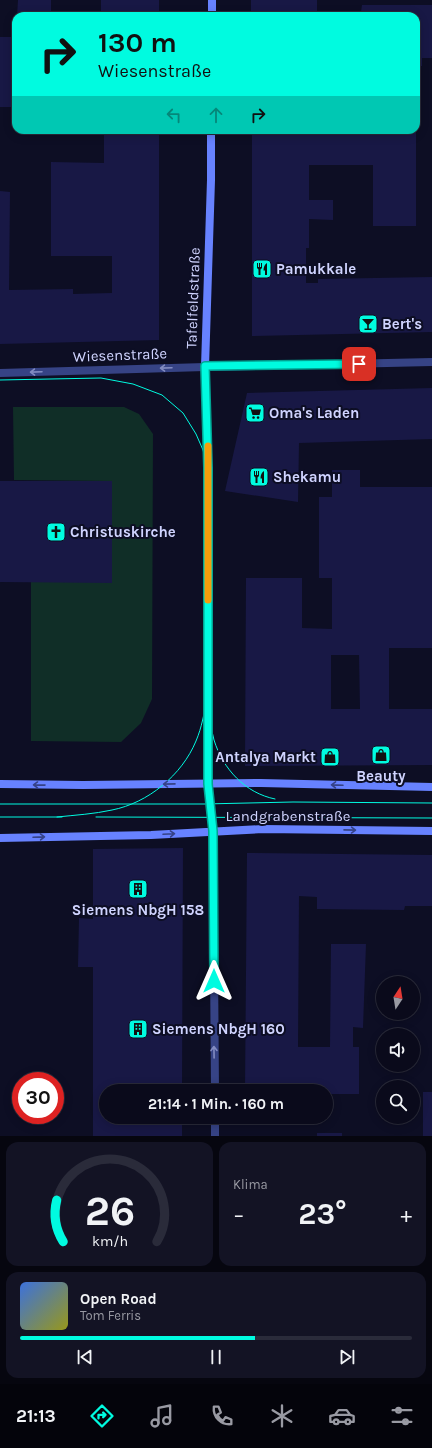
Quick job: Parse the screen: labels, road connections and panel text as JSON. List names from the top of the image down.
{
  "streets": {
    "main road": ["Tafelfeldstraße", "Landgrabenstraße"],
    "street": ["Wiesenstraße"]
  },
  "crossings": [
    ["Tafelfeldstraße", "Wiesenstraße"],
    ["Tafelfeldstraße", "Landgrabenstraße"]
  ],
  "one_way": ["Wiesenstraße"],
  "places": {
    "restaurant": ["Pamukkale", "Shekamu"],
    "bar": ["Bert's"],
    "supermarket": ["Oma's Laden"],
    "church": ["Christuskirche"],
    "shop": ["Beauty", "Antalya Markt"],
    "building": ["Siemens NbgH 158", "Siemens NbgH 160"]
  },
  "north": "top",
  "page": {
    "turn": ["130 m", "Wiesenstraße"],
    "limit": "30",
    "trip": "21:14 · 1 Min. · 160 m",
    "tile": "Klima",
    "heat": ["−", "23°", "+"],
    "song": ["Open Road", "Tom Ferris"],
    "tabs": "21:13",
    "gauge": ["26", "km/h"]
  }
}
